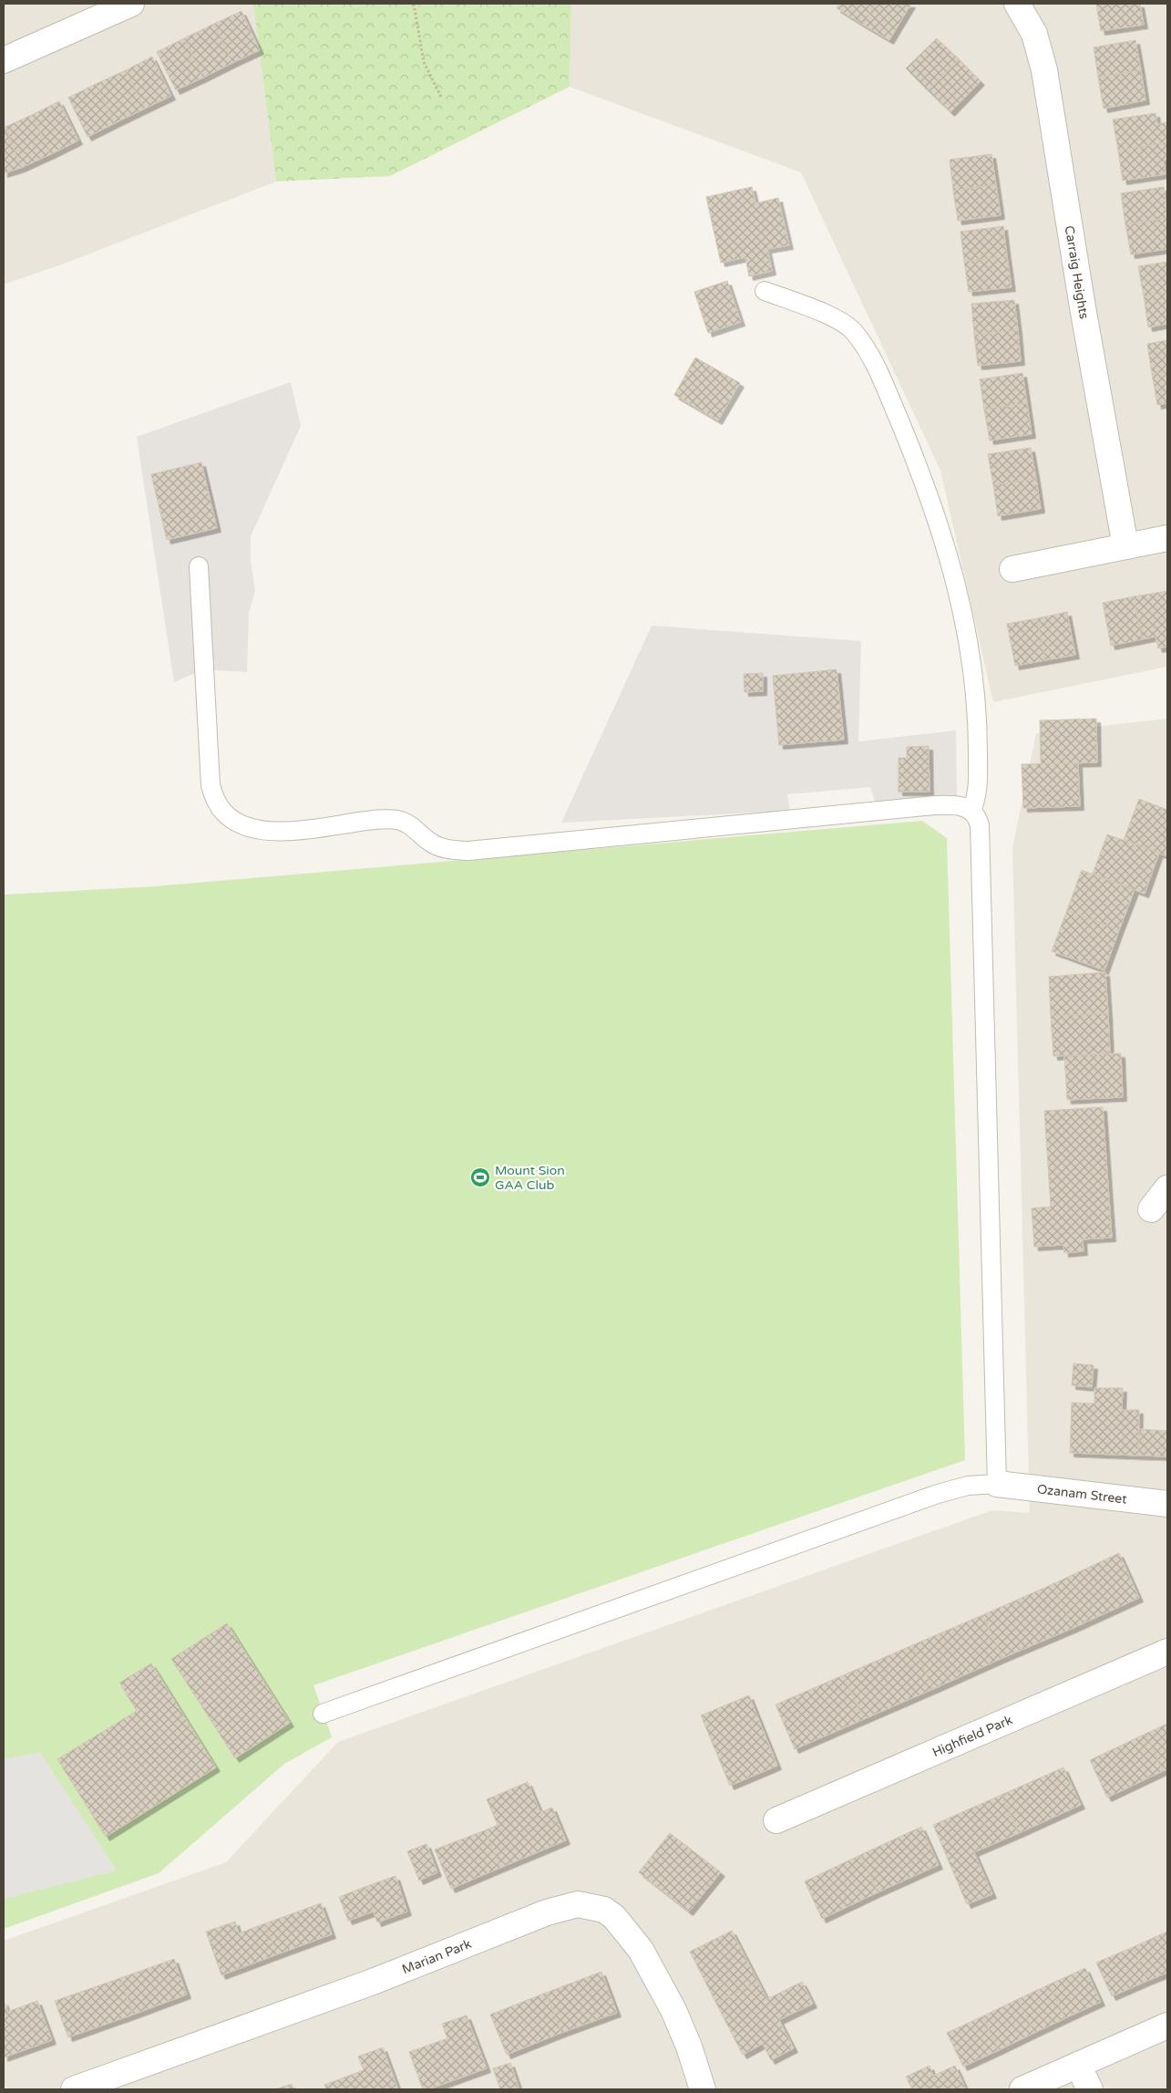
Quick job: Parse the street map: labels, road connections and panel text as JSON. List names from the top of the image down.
{
  "streets": {
    "street": [
      "Carraig Heights",
      "Ozanam Street",
      "Highfield Park",
      "Marian Park"
    ]
  },
  "places": {
    "sports": ["Mount Sion GAA Club"]
  }
}
